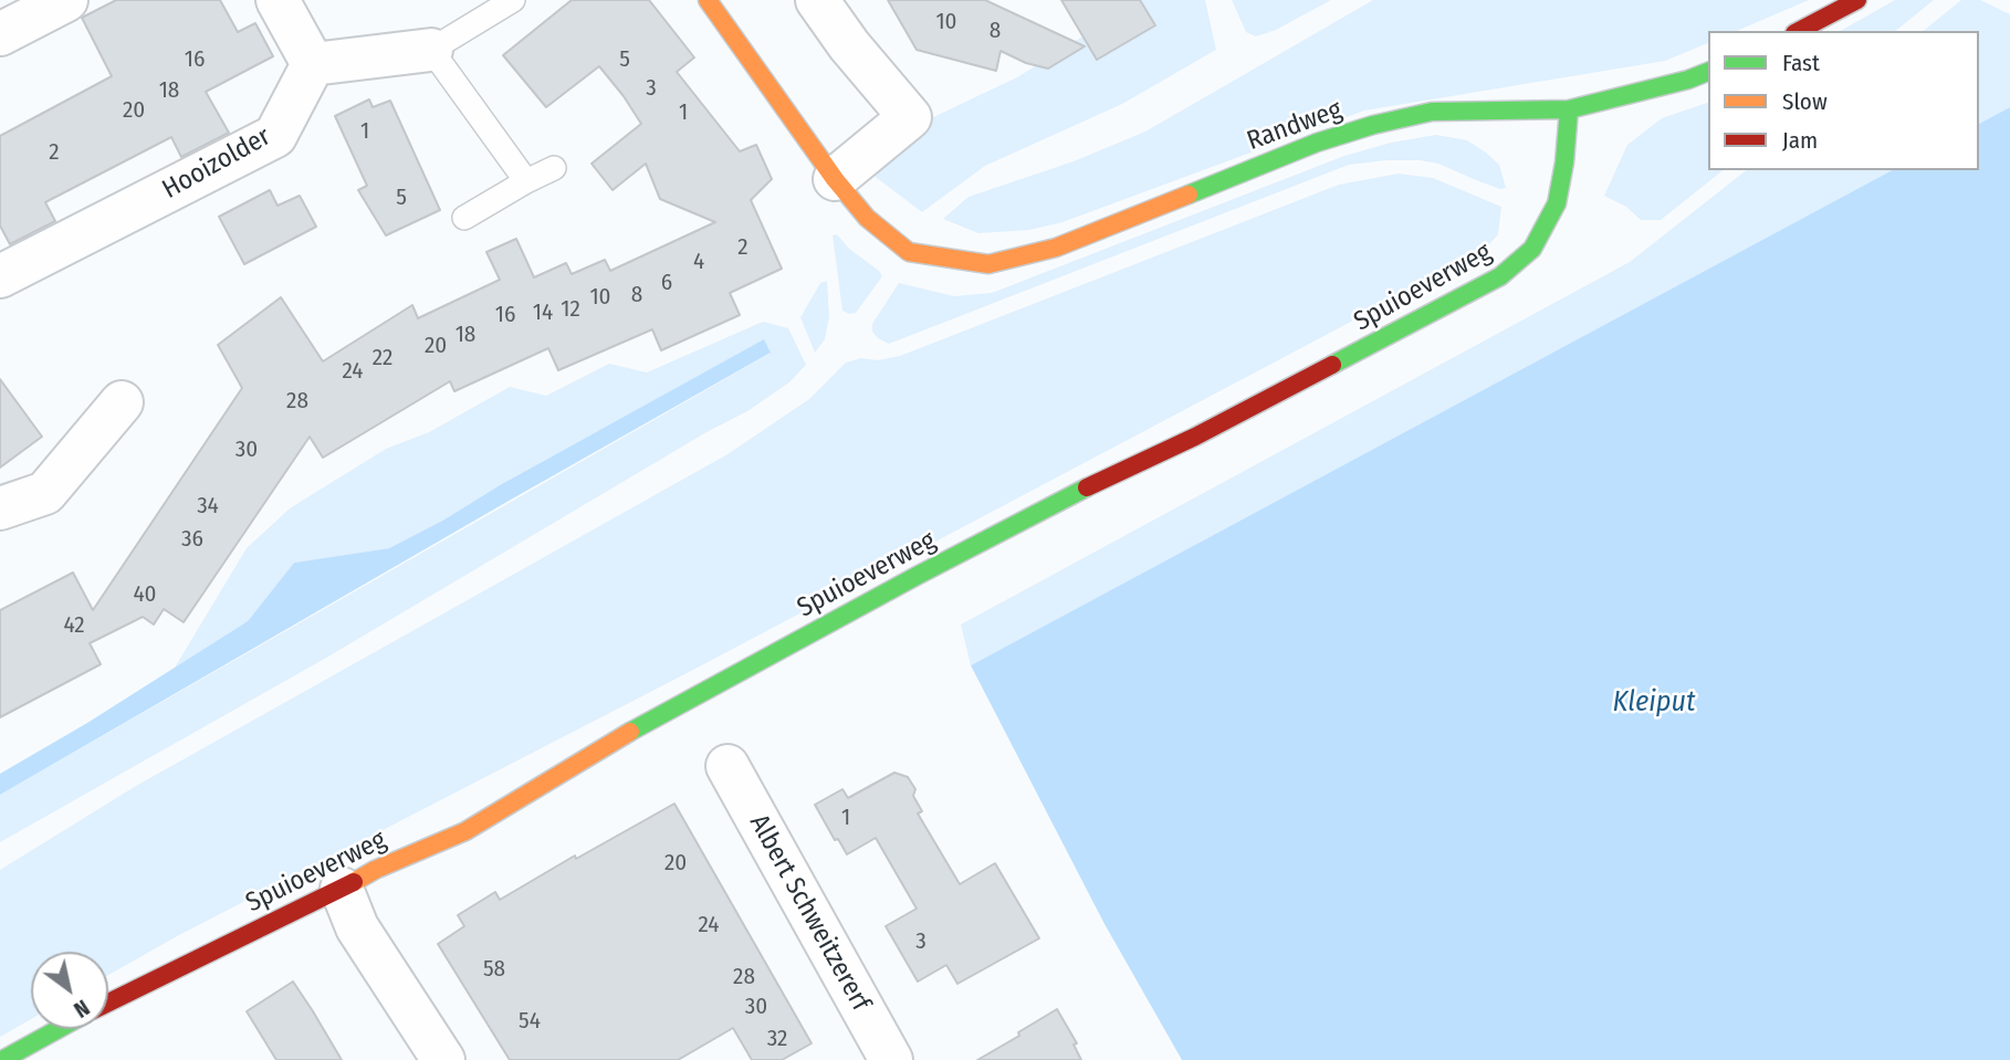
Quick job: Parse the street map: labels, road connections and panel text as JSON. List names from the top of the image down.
{
  "streets": {
    "street": [
      "Randweg",
      "Hooizolder",
      "Spuioeverweg",
      "Albert Schweitzererf"
    ]
  },
  "crossings": [
    ["Randweg", "Spuioeverweg"]
  ],
  "water": ["Kleiput"],
  "house_numbers": [
    "10",
    "8",
    "16",
    "5",
    "3",
    "18",
    "20",
    "1",
    "1",
    "2",
    "5",
    "2",
    "4",
    "6",
    "8",
    "10",
    "12",
    "14",
    "16",
    "18",
    "20",
    "22",
    "24",
    "28",
    "30",
    "34",
    "36",
    "40",
    "42",
    "1",
    "20",
    "24",
    "3",
    "58",
    "28",
    "30",
    "54",
    "32"
  ],
  "legend": ["Fast", "Slow", "Jam"],
  "north": "bottom right"
}
